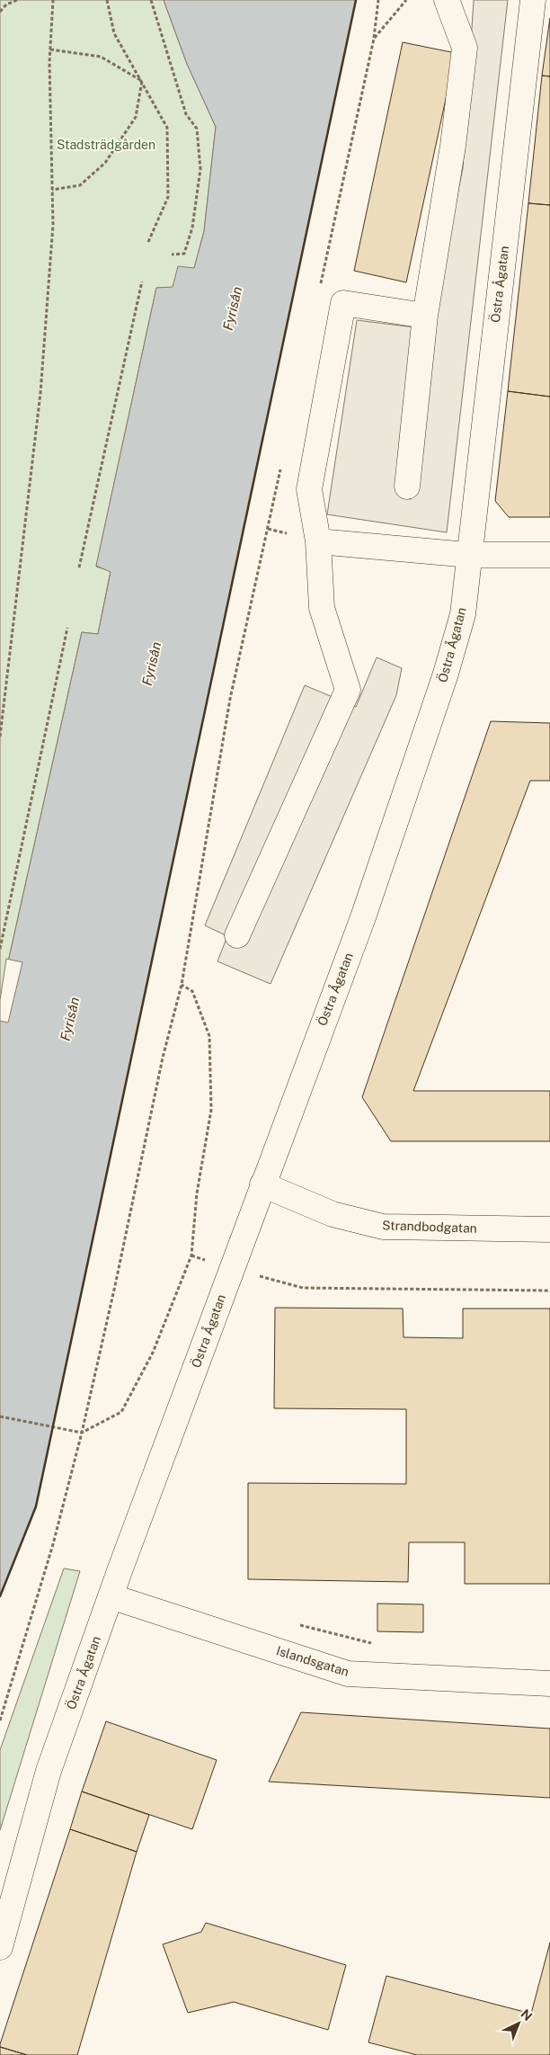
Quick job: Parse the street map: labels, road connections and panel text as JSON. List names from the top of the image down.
{
  "streets": {
    "street": ["Östra Ågatan", "Strandbodgatan", "Islandsgatan"]
  },
  "crossings": [
    ["Östra Ågatan", "Strandbodgatan"],
    ["Östra Ågatan", "Islandsgatan"]
  ],
  "water": ["Fyrisån"],
  "parks": ["Stadsträdgården"],
  "north": "top right"
}
